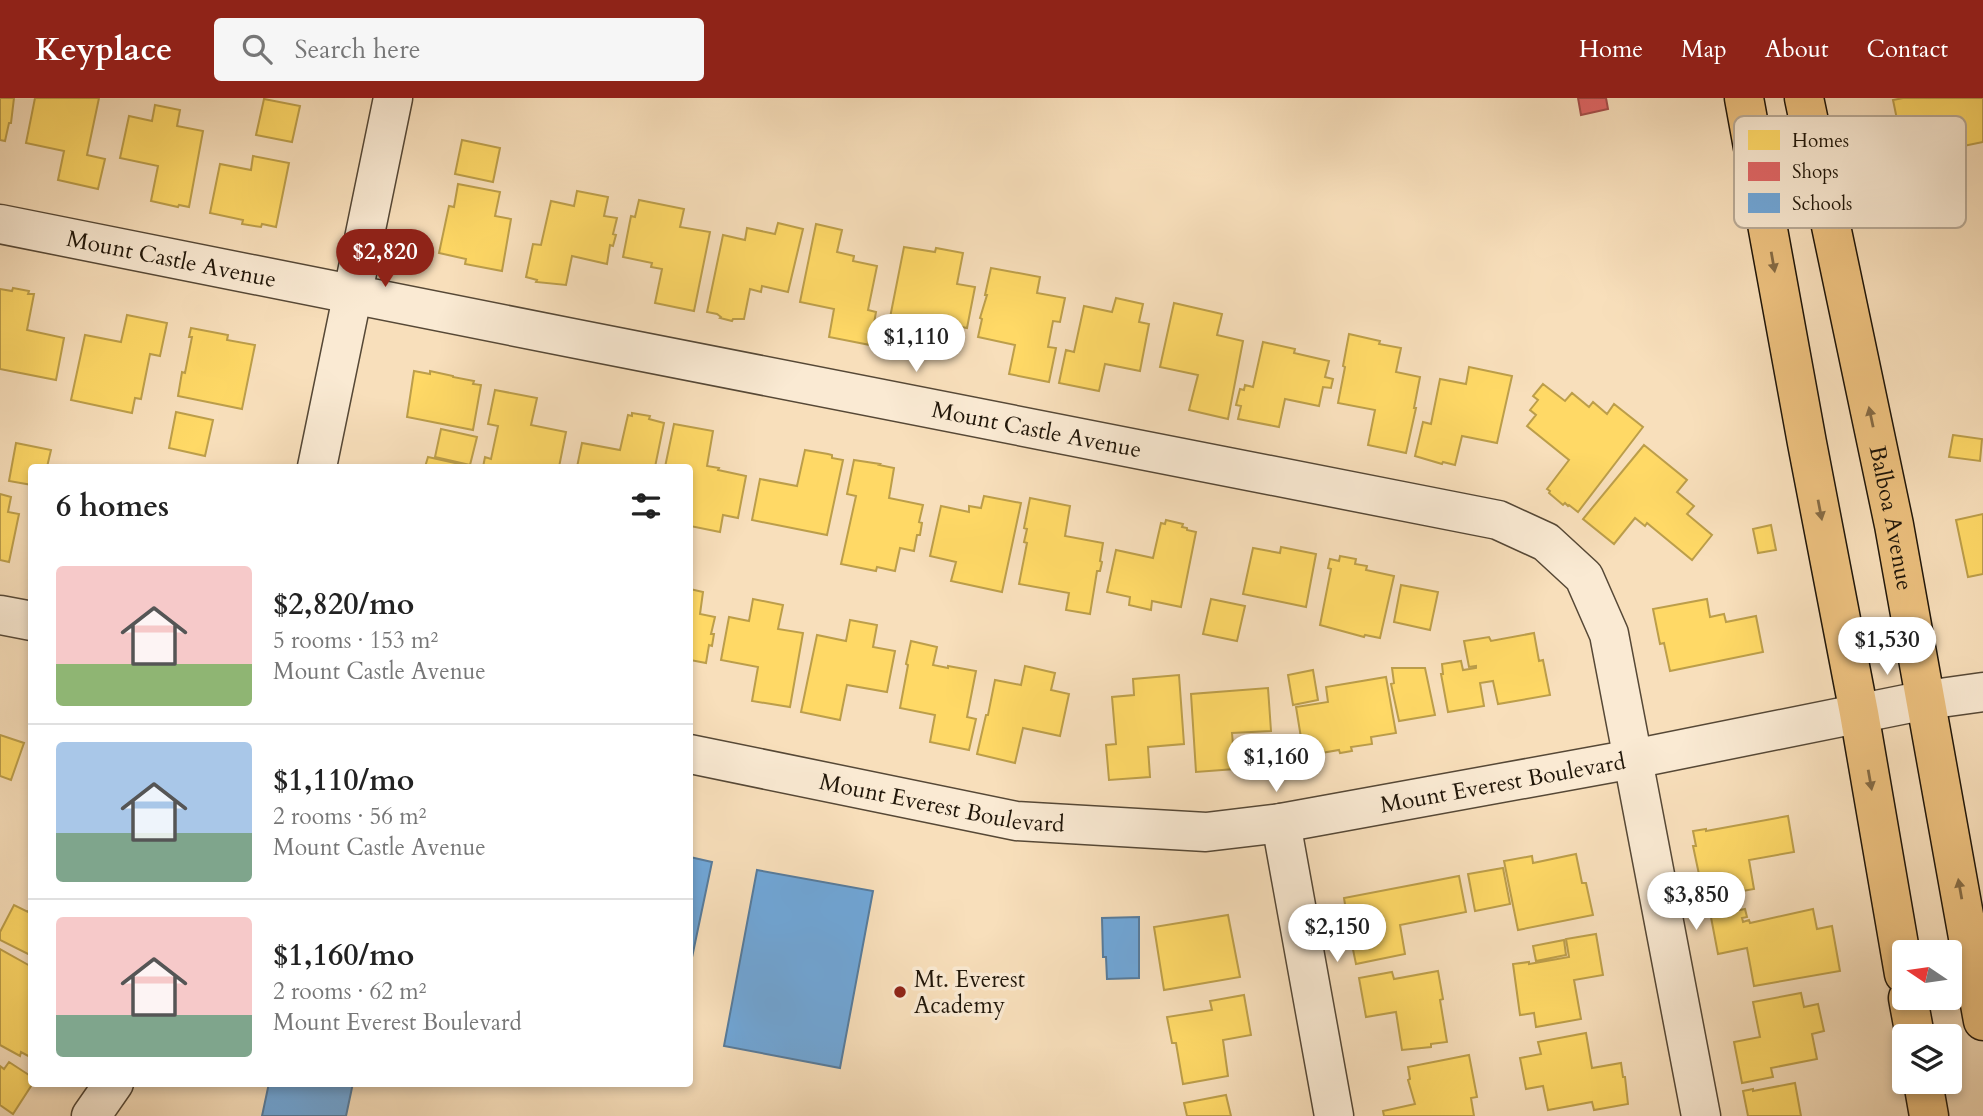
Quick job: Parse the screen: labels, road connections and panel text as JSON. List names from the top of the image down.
{
  "streets": {
    "main road": ["Balboa Avenue"],
    "street": ["Mount Castle Avenue", "Mount Everest Boulevard"]
  },
  "crossings": [
    ["Mount Castle Avenue", "Mount Everest Boulevard"],
    ["Balboa Avenue", "Mount Everest Boulevard"]
  ],
  "places": ["Mt. Everest Academy"],
  "legend": ["Homes", "Shops", "Schools"],
  "north": "left",
  "page": {
    "header": "Keyplace",
    "search": "Search here",
    "nav": [
      "Home",
      "Map",
      "About",
      "Contact"
    ],
    "price": [
      "$2,820",
      "$1,110",
      "$1,530",
      "$1,160",
      "$3,850",
      "$2,150"
    ],
    "heading": "6 homes",
    "list": [
      {
        "name": "$2,820/mo",
        "note": "5 rooms · 153 m² · Mount Castle Avenue"
      },
      {
        "name": "$1,110/mo",
        "note": "2 rooms · 56 m² · Mount Castle Avenue"
      },
      {
        "name": "$1,160/mo",
        "note": "2 rooms · 62 m² · Mount Everest Boulevard"
      }
    ]
  }
}
